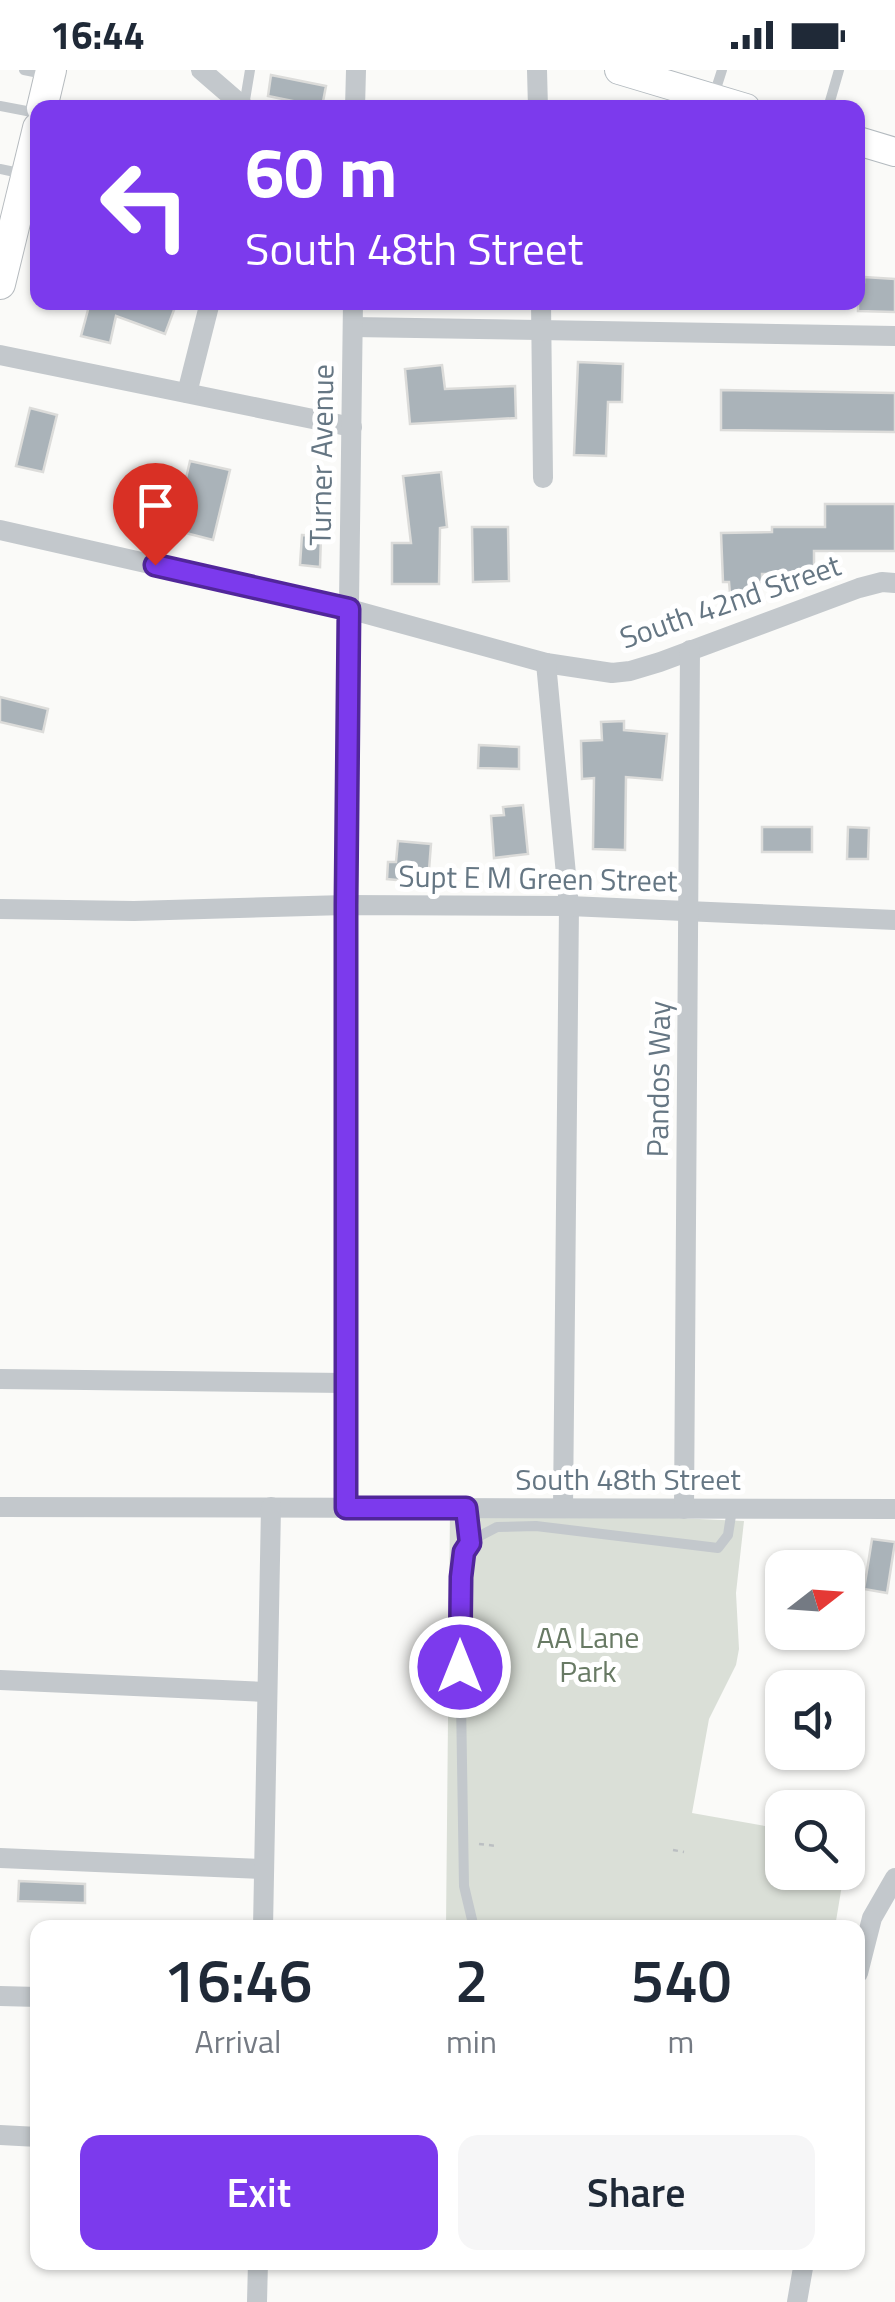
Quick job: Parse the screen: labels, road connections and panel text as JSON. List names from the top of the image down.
{
  "streets": {
    "street": [
      "Turner Avenue",
      "South 42nd Street",
      "Supt E M Green Street",
      "Pandos Way",
      "South 48th Street"
    ]
  },
  "crossings": [
    ["Turner Avenue", "South 42nd Street"],
    ["Turner Avenue", "Supt E M Green Street"],
    ["Turner Avenue", "South 48th Street"],
    ["South 42nd Street", "Pandos Way"],
    ["Supt E M Green Street", "Pandos Way"],
    ["Pandos Way", "South 48th Street"]
  ],
  "parks": ["AA Lane Park"],
  "north": "right",
  "page": {
    "status": "16:44",
    "turn": ["60 m", "South 48th Street"],
    "eta": [
      "16:46",
      "Arrival",
      "2",
      "min",
      "540",
      "m"
    ],
    "buttons": ["Exit", "Share"]
  }
}
